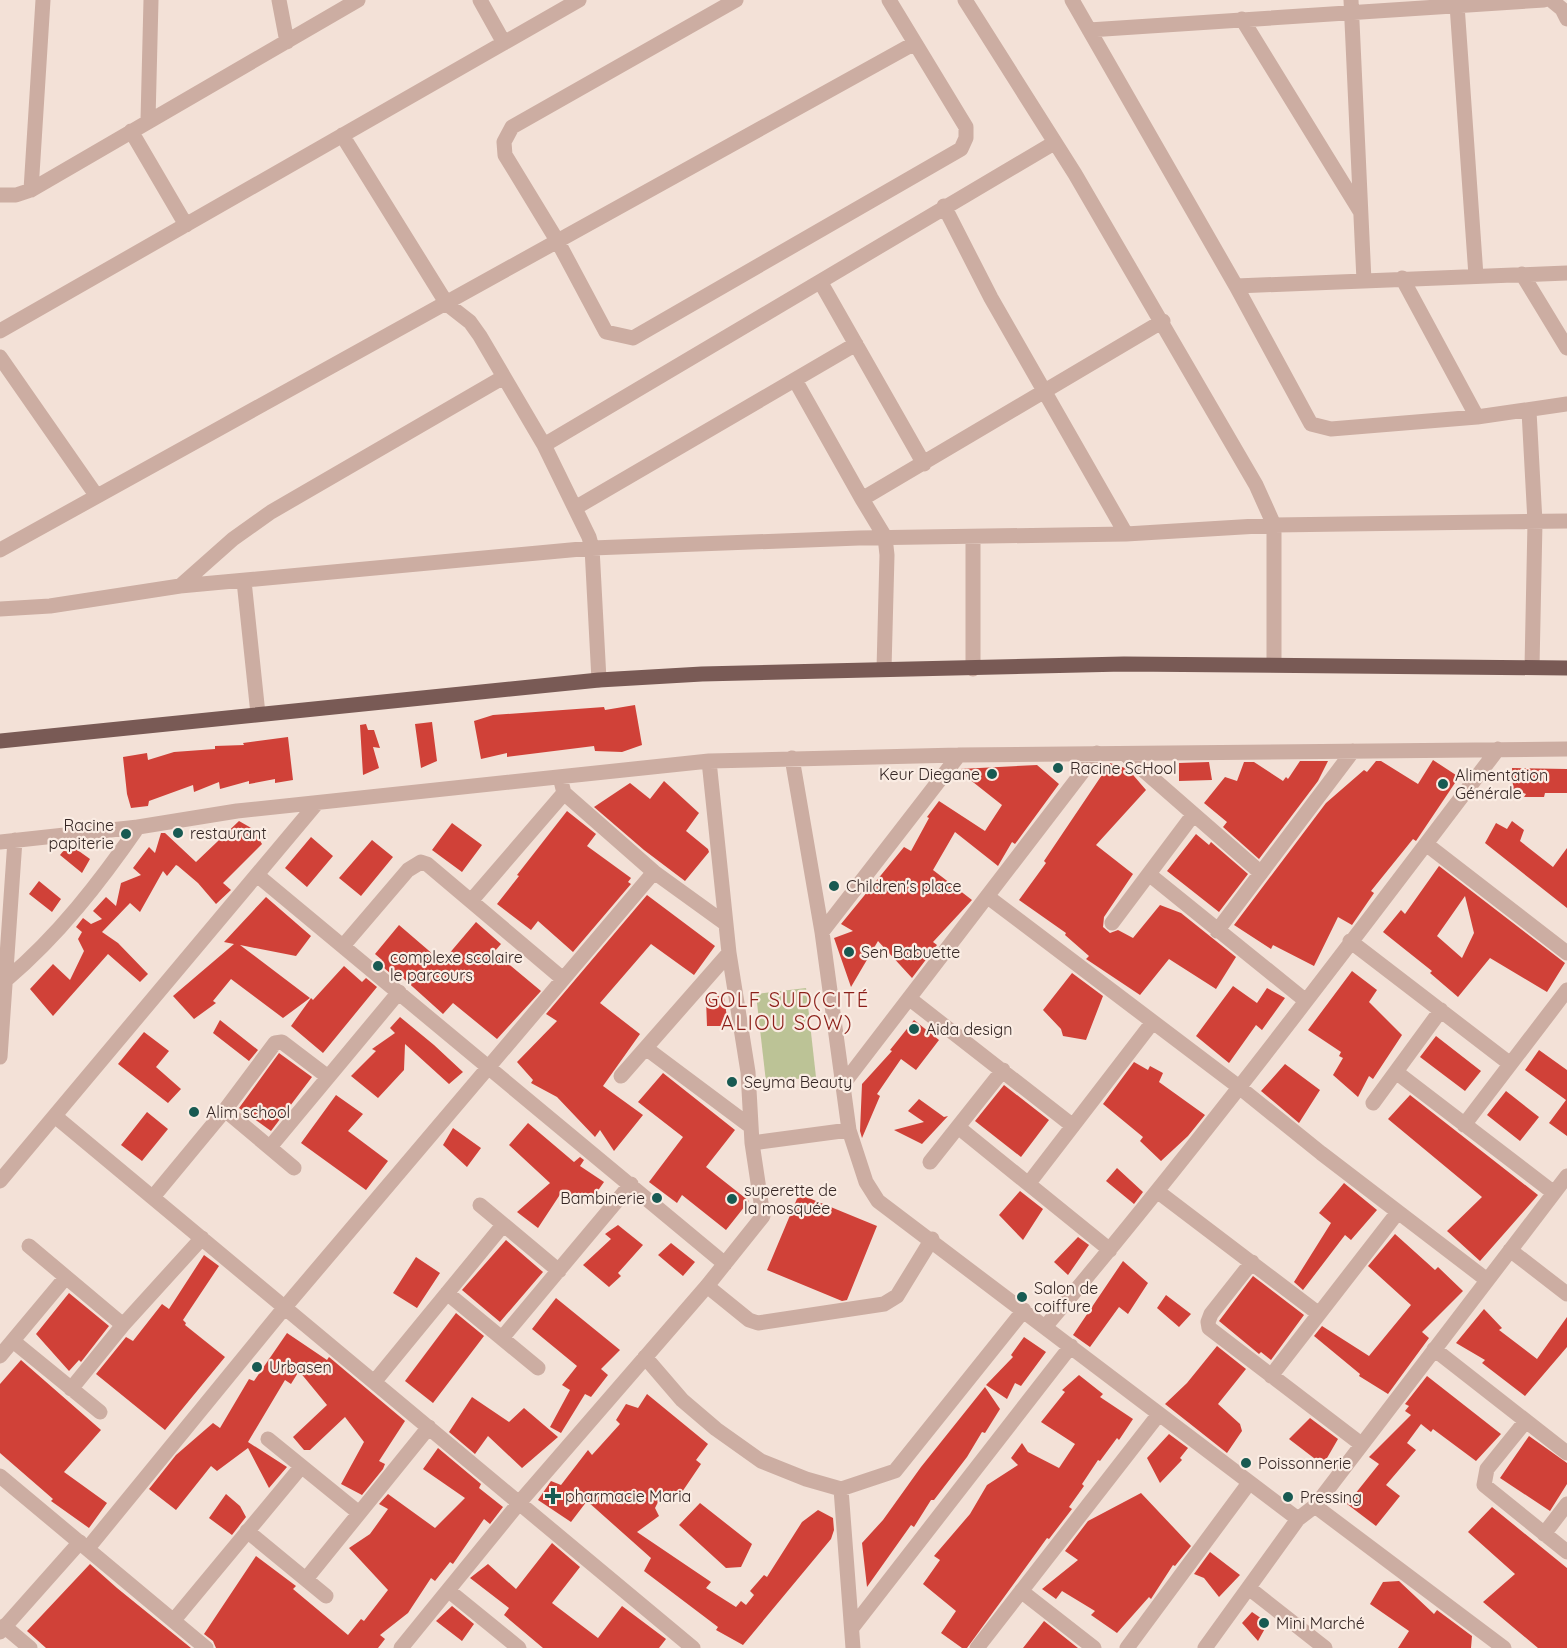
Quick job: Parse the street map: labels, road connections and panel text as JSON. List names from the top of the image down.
{
  "districts": ["GOLF SUD(CITÉ ALIOU SOW)"],
  "places": {
    "other": [
      "Racine ScHool",
      "Keur Diegane",
      "Alimentation Générale",
      "restaurant",
      "Racine papiterie",
      "Children's place",
      "Sen Babuette",
      "complexe scolaire le parcours",
      "Aida design",
      "Seyma Beauty",
      "Alim school",
      "Bambinerie",
      "superette de la mosquée",
      "Salon de coiffure",
      "Urbasen",
      "Poissonnerie",
      "Pressing",
      "Mini Marché"
    ],
    "health": ["pharmacie Maria"]
  }
}
